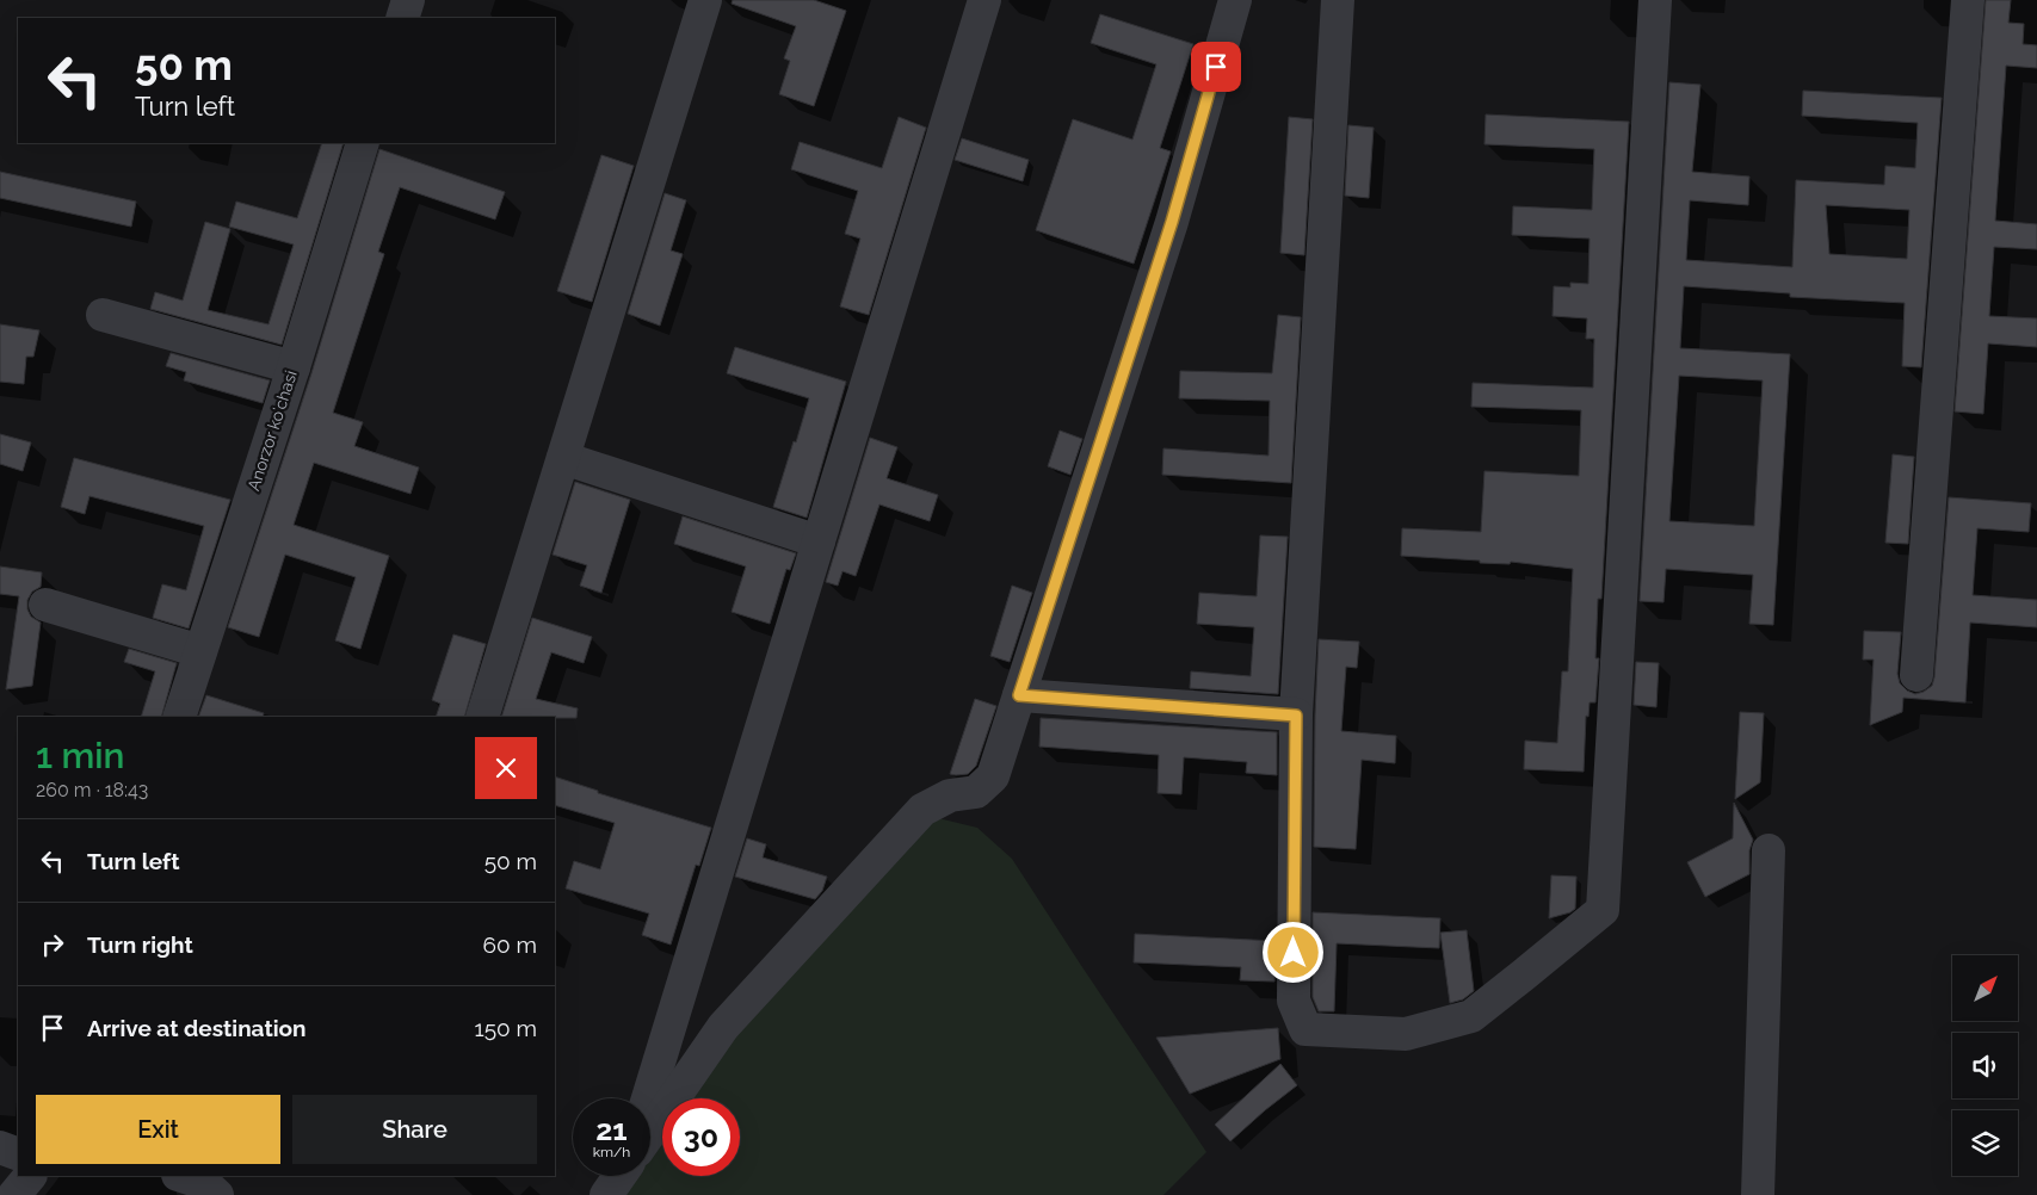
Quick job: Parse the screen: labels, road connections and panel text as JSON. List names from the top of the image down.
{
  "streets": {
    "street": ["Anorzor koʻchasi"]
  },
  "north": "top right",
  "page": {
    "turn": ["50 m", "Turn left"],
    "heading": ["1 min", "260 m · 18:43"],
    "list": [
      {
        "name": "Turn left",
        "value": "50 m"
      },
      {
        "name": "Turn right",
        "value": "60 m"
      },
      {
        "name": "Arrive at destination",
        "value": "150 m"
      }
    ],
    "buttons": ["Exit", "Share"],
    "speed": "21 km/h",
    "limit": "30"
  }
}
